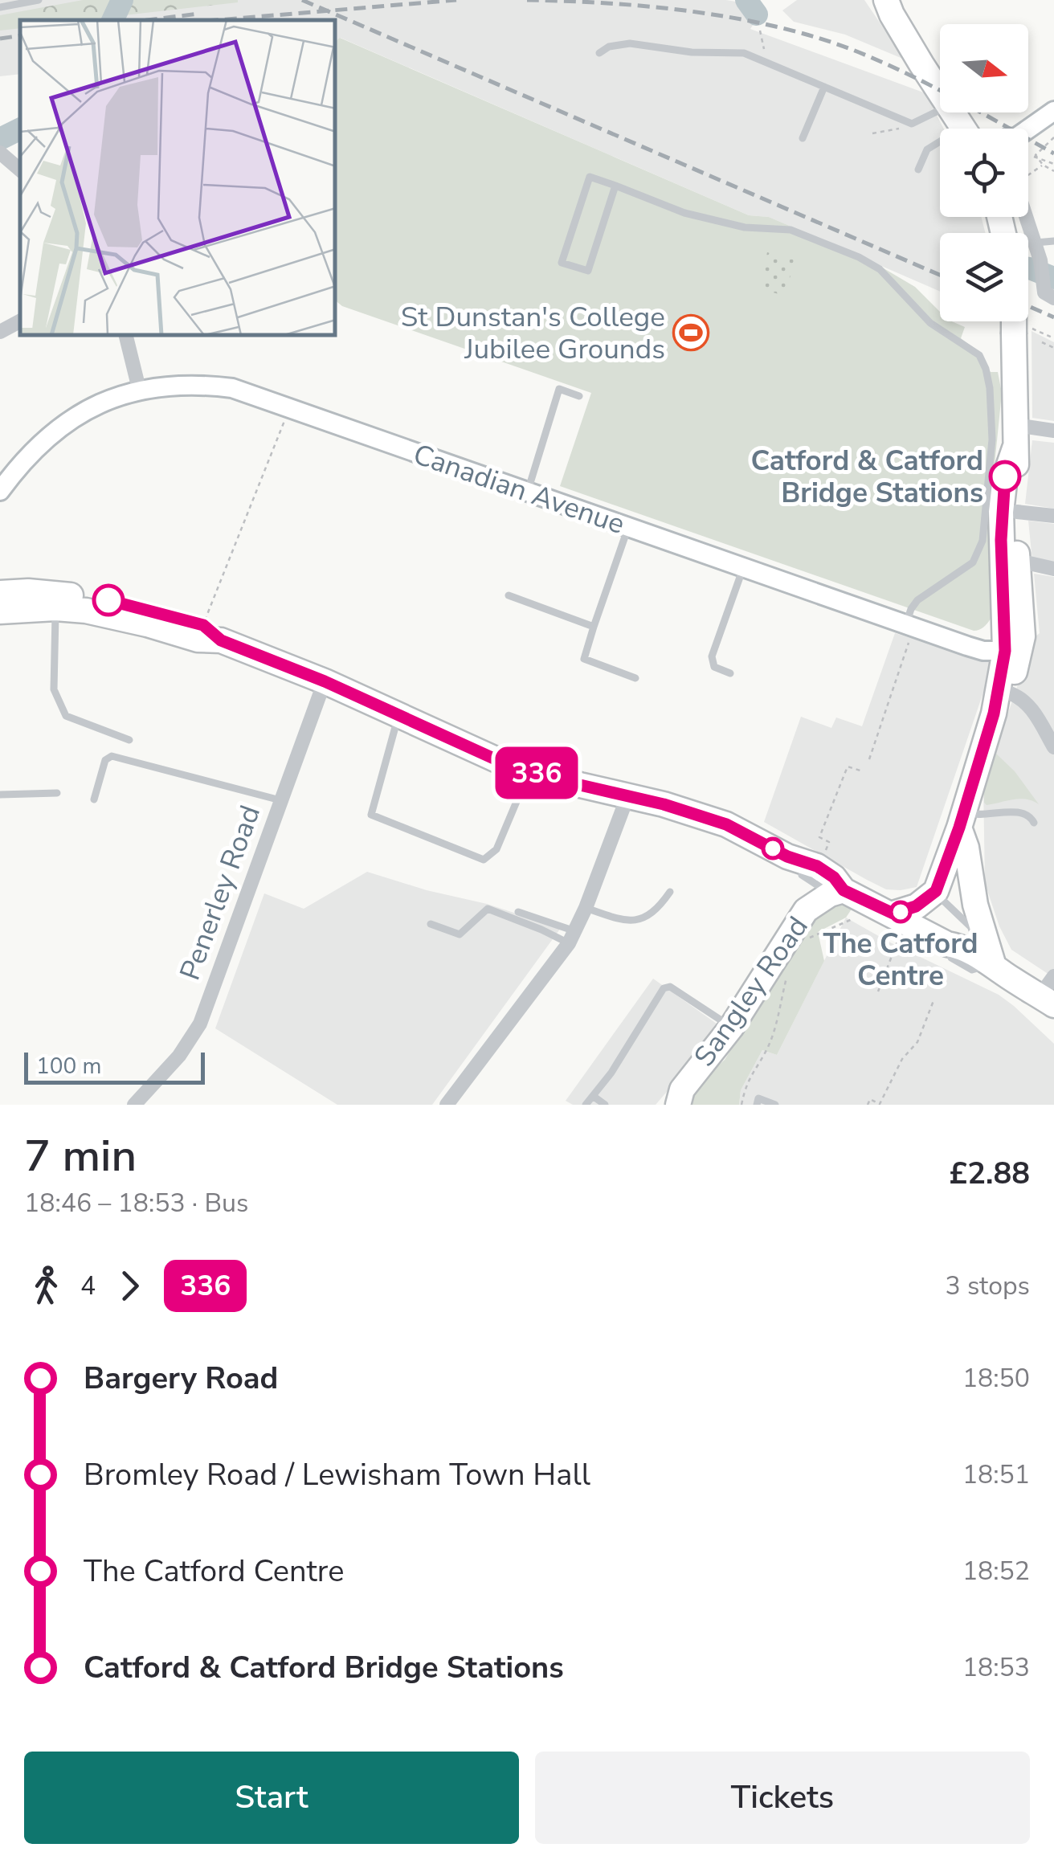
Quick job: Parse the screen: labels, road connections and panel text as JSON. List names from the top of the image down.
{
  "streets": {
    "highway": ["Sangley Road"],
    "street": ["Canadian Avenue", "Penerley Road"]
  },
  "places": {
    "sports": ["St Dunstan's College Jubilee Grounds"],
    "other": ["Catford & Catford Bridge Stations", "The Catford Centre"]
  },
  "lines": ["bus line 336"],
  "scale_bar": "100 m",
  "north": "right",
  "page": {
    "on_map": "336",
    "scale": "100 m",
    "heading": ["7 min", "18:46 – 18:53 · Bus", "£2.88"],
    "legs": ["4", "336", "3 stops"],
    "list": [
      {
        "name": "Bargery Road",
        "value": "18:50"
      },
      {
        "name": "Bromley Road / Lewisham Town Hall",
        "value": "18:51"
      },
      {
        "name": "The Catford Centre",
        "value": "18:52"
      },
      {
        "name": "Catford & Catford Bridge Stations",
        "value": "18:53"
      }
    ],
    "buttons": ["Start", "Tickets"]
  }
}
